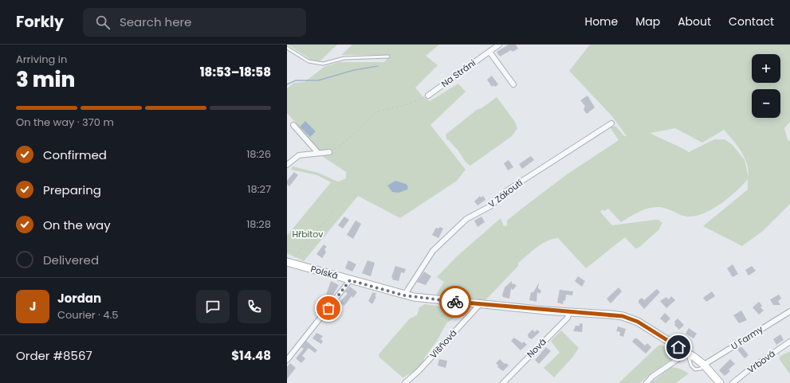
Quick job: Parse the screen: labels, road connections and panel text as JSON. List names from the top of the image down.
{
  "streets": {
    "street": [
      "Na Stráni",
      "V Zákoutí",
      "Polská",
      "U Farmy",
      "Višňová",
      "Nová",
      "Vrbová"
    ]
  },
  "crossings": [
    ["V Zákoutí", "Polská"],
    ["Polská", "U Farmy"],
    ["Polská", "Višňová"],
    ["Polská", "Nová"]
  ],
  "parks": ["Hřbitov"],
  "page": {
    "header": "Forkly",
    "search": "Search here",
    "nav": [
      "Home",
      "Map",
      "About",
      "Contact"
    ],
    "heading": ["3 min", "Arriving in", "18:53–18:58"],
    "panel": [
      "Jordan",
      "Courier · 4.5",
      "Order #8567",
      "$14.48"
    ],
    "map_buttons": ["+", "−"],
    "bar": "On the way · 370 m",
    "list": [
      ["Confirmed", "18:26"],
      ["Preparing", "18:27"],
      ["On the way", "18:28"],
      "Delivered"
    ],
    "round": "J"
  }
}
